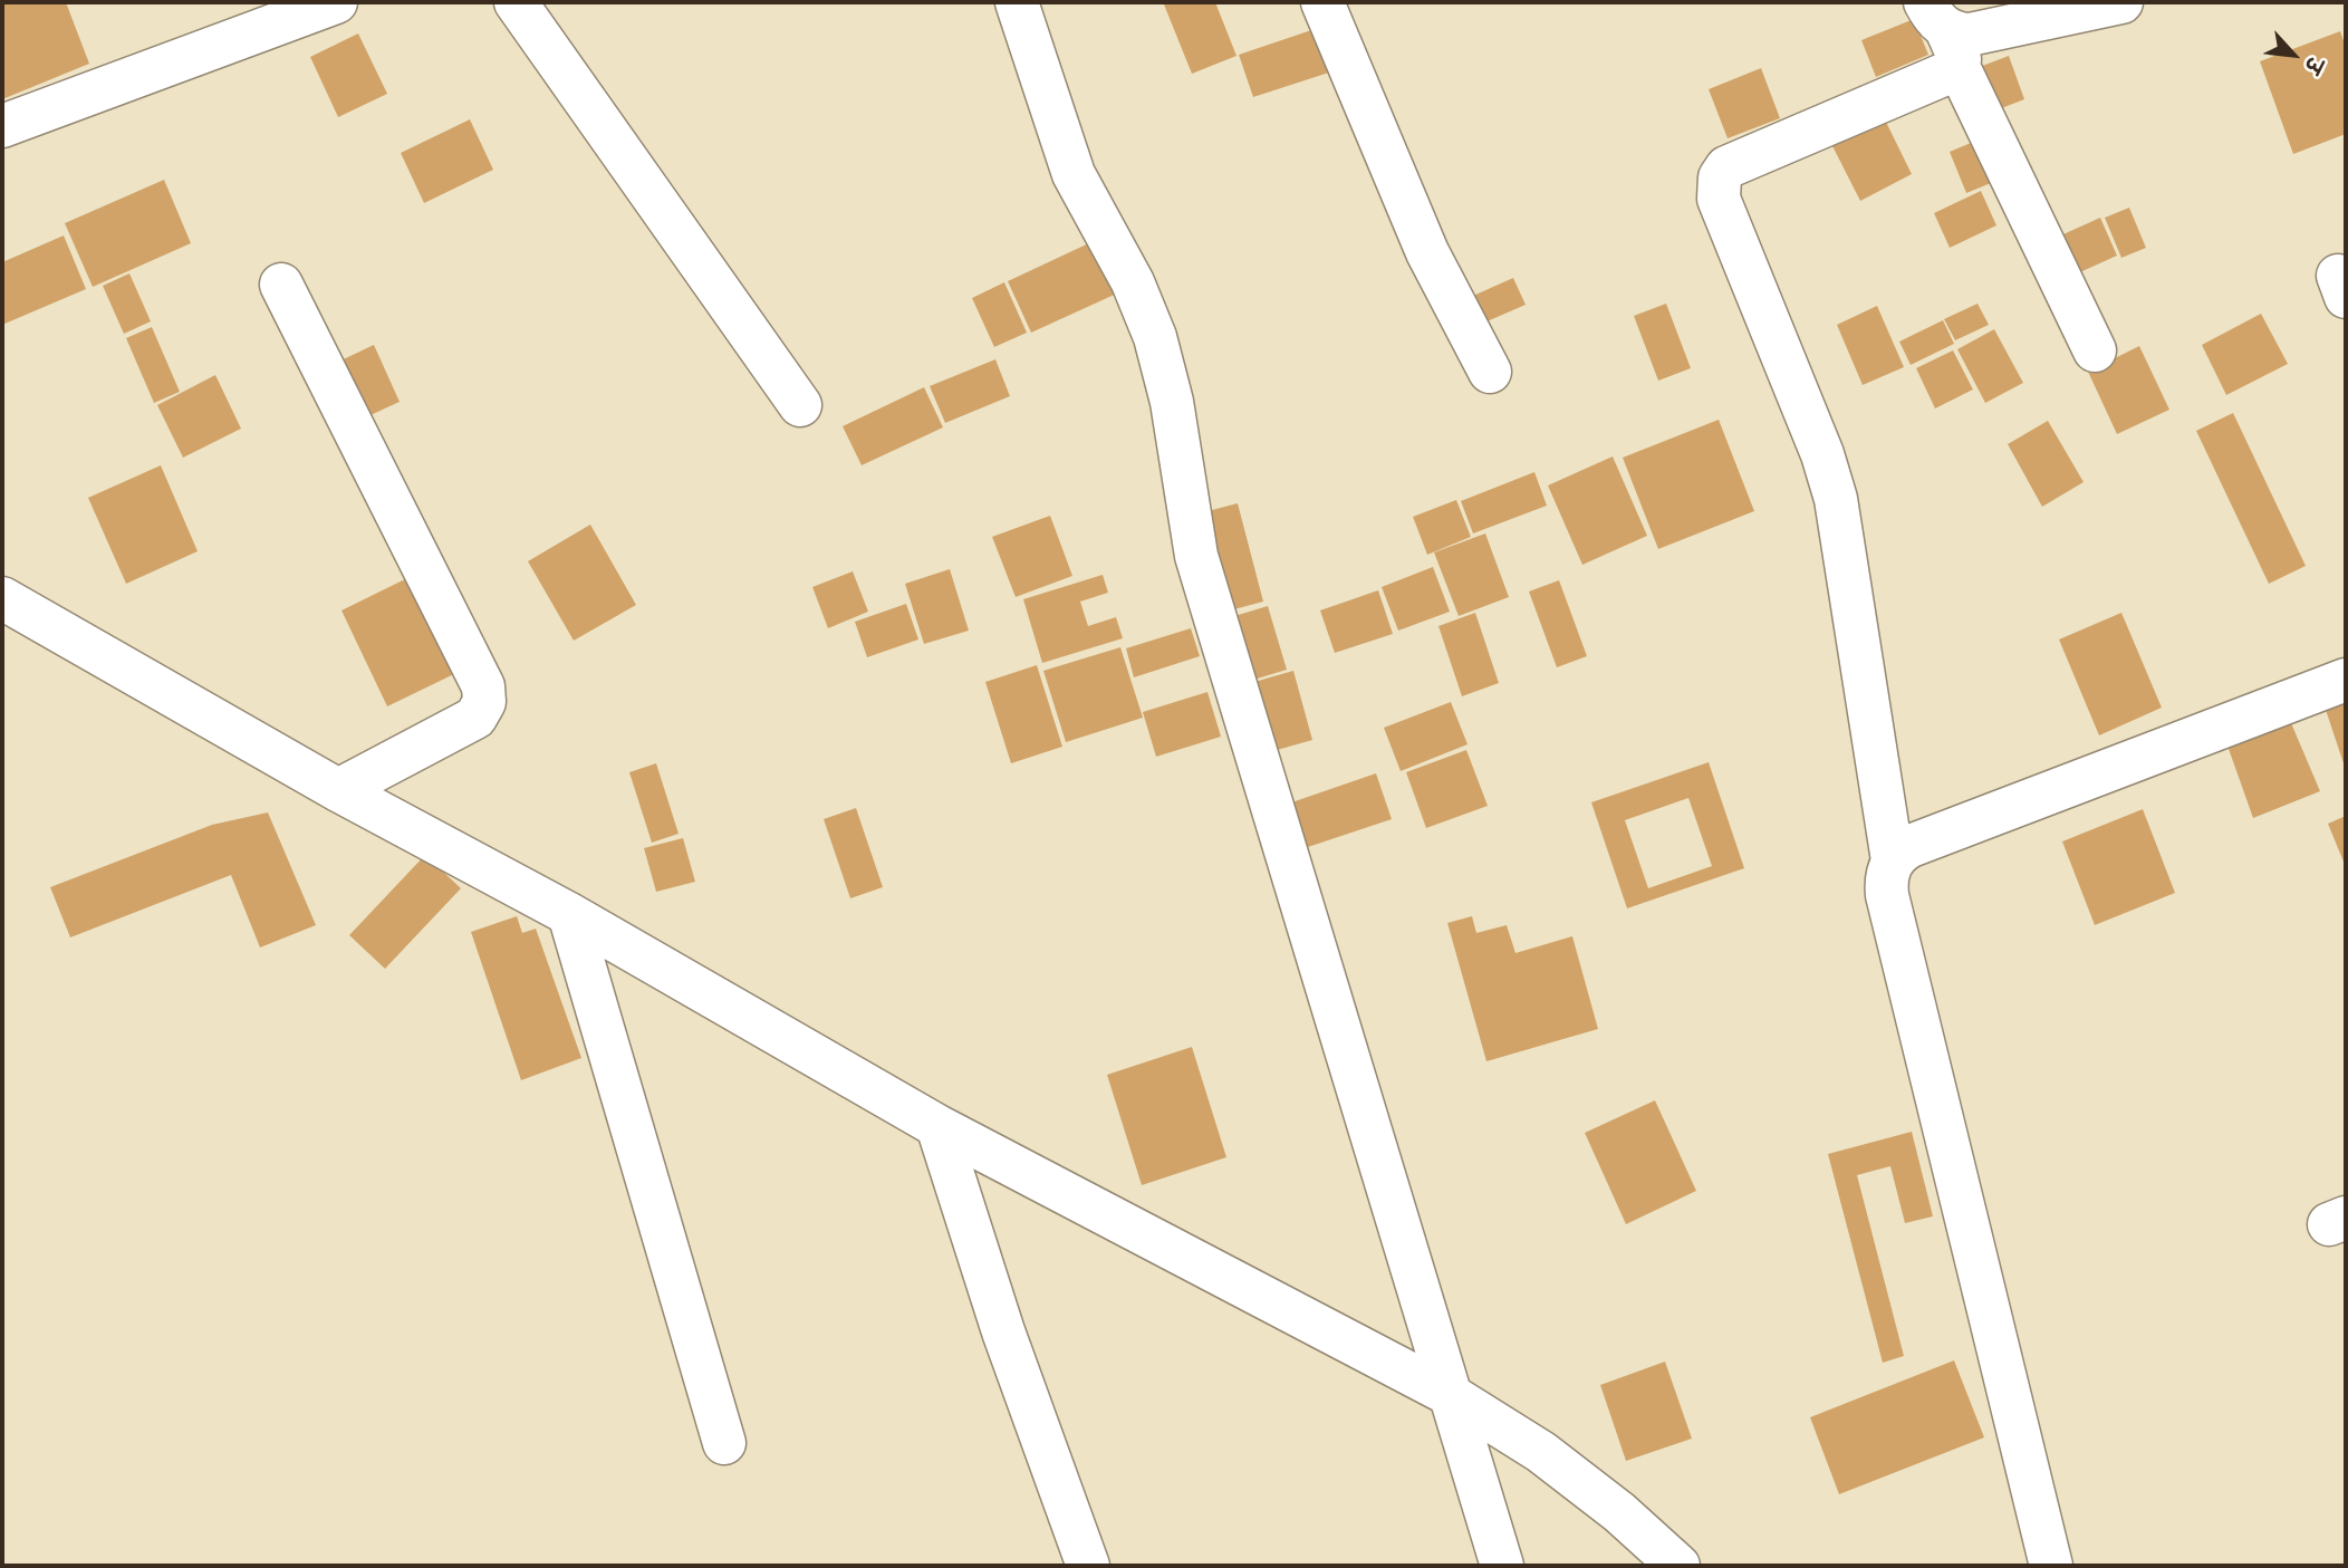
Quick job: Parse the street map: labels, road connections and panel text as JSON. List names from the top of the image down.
{
  "north": "bottom right"
}
